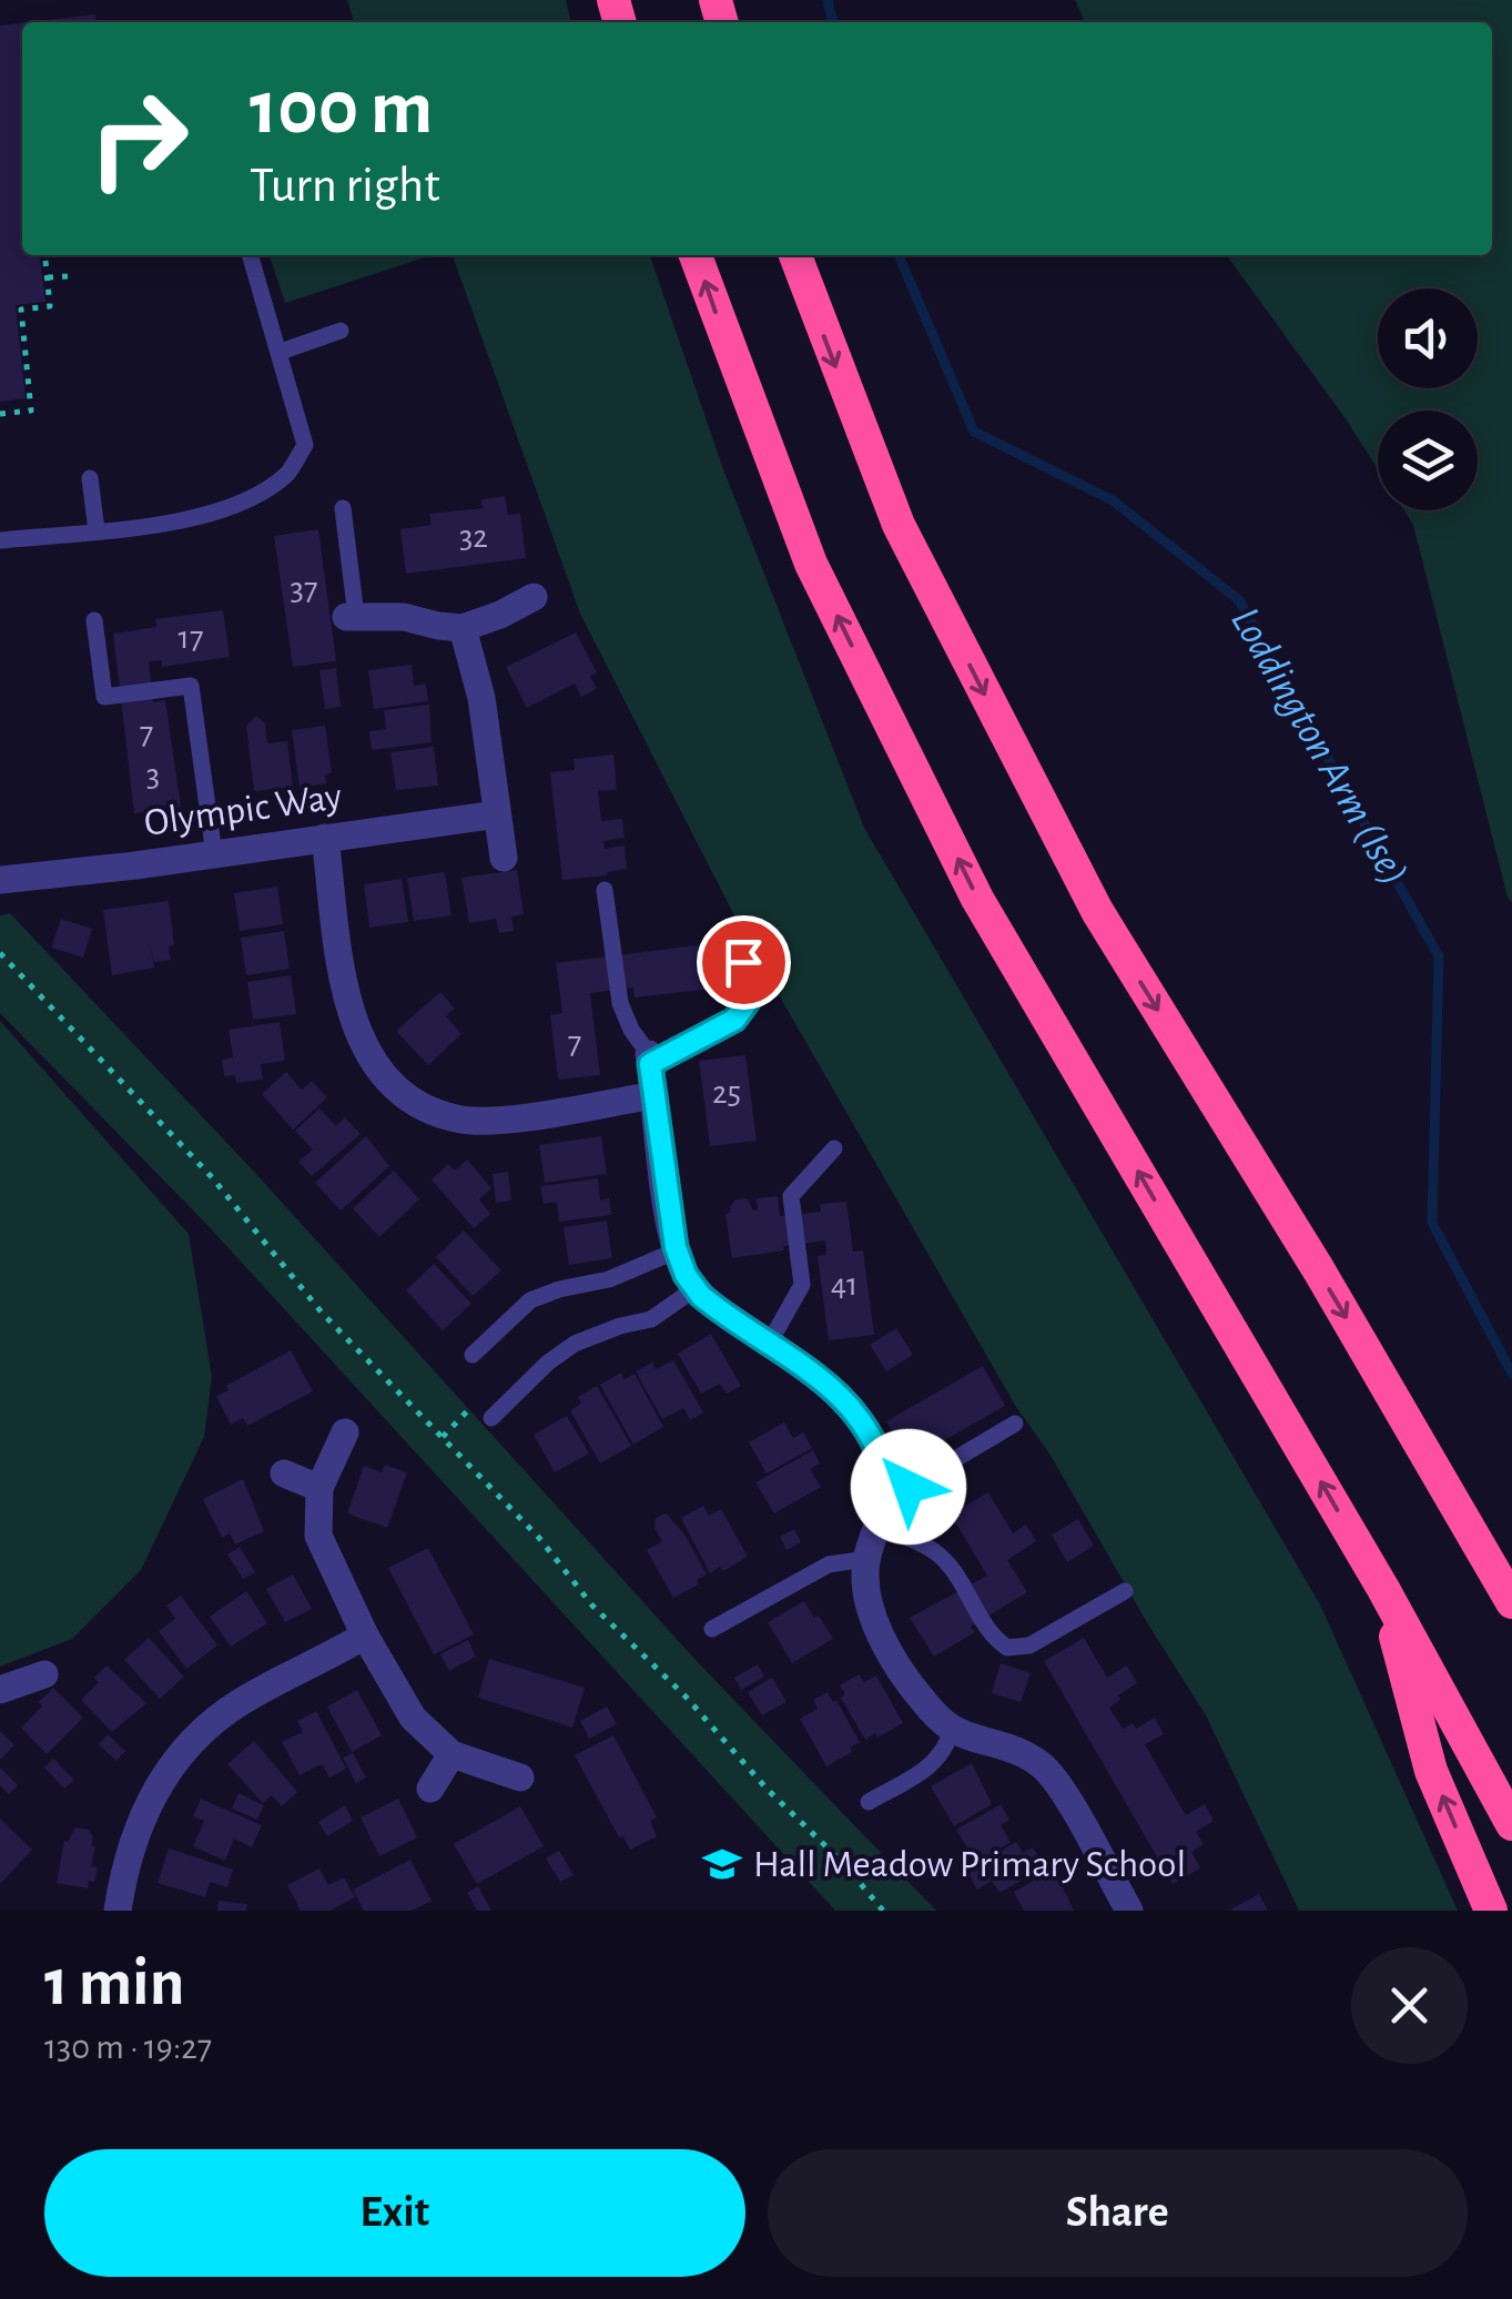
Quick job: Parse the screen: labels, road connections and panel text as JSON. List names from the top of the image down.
{
  "streets": {
    "street": ["Olympic Way"]
  },
  "water": ["Loddington Arm (Ise)"],
  "places": {
    "school or university": ["Hall Meadow Primary School"]
  },
  "house_numbers": [
    "32",
    "37",
    "17",
    "7",
    "3",
    "7",
    "25",
    "41"
  ],
  "page": {
    "turn": ["100 m", "Turn right"],
    "heading": ["1 min", "130 m · 19:27"],
    "buttons": ["Exit", "Share"]
  }
}
